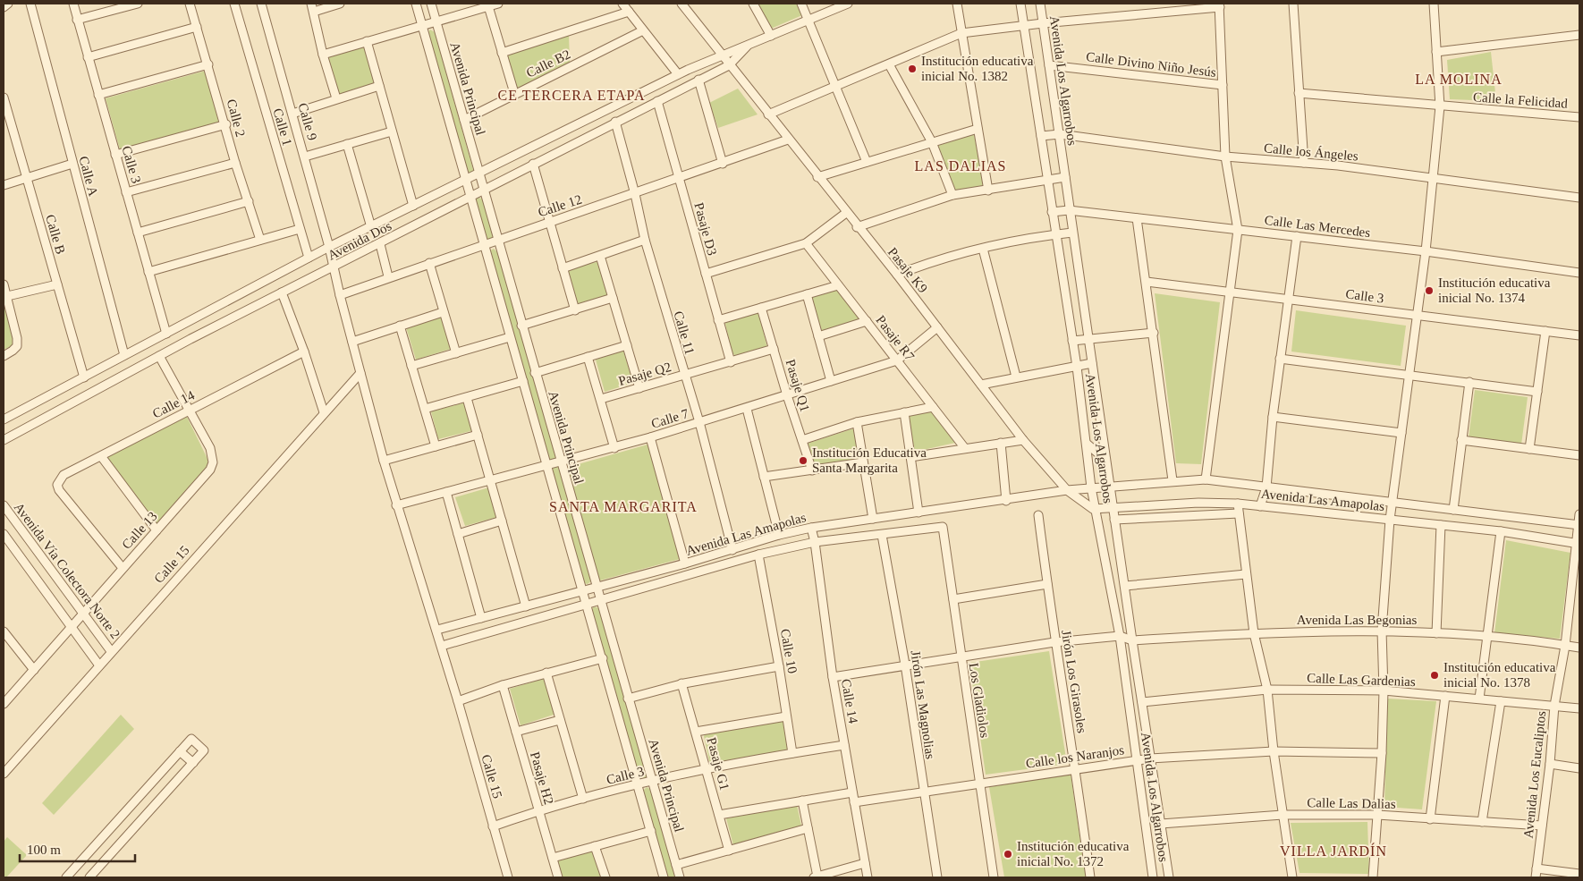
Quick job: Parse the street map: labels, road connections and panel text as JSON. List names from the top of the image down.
{
  "streets": {
    "street": [
      "Calle B2",
      "Calle Divino Niño Jesús",
      "Avenida Los Algarrobos",
      "Avenida Principal",
      "Calle la Felicidad",
      "Calle 2",
      "Calle 9",
      "Calle 1",
      "Calle los Ángeles",
      "Calle 3",
      "Calle A",
      "Calle 12",
      "Calle Las Mercedes",
      "Pasaje D3",
      "Calle B",
      "Avenida Dos",
      "Pasaje K9",
      "Calle 11",
      "Pasaje R7",
      "Pasaje Q2",
      "Pasaje Q1",
      "Calle 14",
      "Calle 7",
      "Avenida Las Amapolas",
      "Calle 13",
      "Calle 15",
      "Avenida Vía Colectora Norte 2",
      "Avenida Las Begonias",
      "Calle 10",
      "Calle Las Gardenias",
      "Jirón Los Girasoles",
      "Los Gladiolos",
      "Jirón Las Magnolias",
      "Calle los Naranjos",
      "Pasaje G1",
      "Avenida Los Eucaliptos",
      "Pasaje H2",
      "Calle Las Dalias"
    ]
  },
  "crossings": [
    ["Calle B2", "Avenida Principal"],
    ["Calle Divino Niño Jesús", "Avenida Los Algarrobos"],
    ["Avenida Los Algarrobos", "Calle los Ángeles"],
    ["Avenida Los Algarrobos", "Calle Las Mercedes"],
    ["Avenida Los Algarrobos", "Avenida Las Amapolas"],
    ["Avenida Los Algarrobos", "Avenida Las Begonias"],
    ["Avenida Los Algarrobos", "Calle Las Gardenias"],
    ["Avenida Los Algarrobos", "Calle los Naranjos"],
    ["Avenida Los Algarrobos", "Calle Las Dalias"],
    ["Avenida Principal", "Calle 3"],
    ["Avenida Principal", "Calle 12"],
    ["Avenida Principal", "Avenida Dos"],
    ["Avenida Principal", "Calle 7"],
    ["Avenida Principal", "Avenida Las Amapolas"],
    ["Calle 9", "Avenida Dos"],
    ["Calle 9", "Calle 15"],
    ["Calle 1", "Avenida Dos"],
    ["Calle 3", "Avenida Dos"],
    ["Calle 3", "Calle 14"],
    ["Calle 3", "Calle 15"],
    ["Calle 3", "Calle 10"],
    ["Calle 3", "Pasaje G1"],
    ["Calle 3", "Pasaje H2"],
    ["Calle A", "Avenida Dos"],
    ["Calle 12", "Pasaje D3"],
    ["Calle 12", "Pasaje K9"],
    ["Calle 12", "Calle 11"],
    ["Calle 12", "Calle 15"],
    ["Pasaje D3", "Avenida Dos"],
    ["Pasaje D3", "Pasaje Q2"],
    ["Calle B", "Avenida Dos"],
    ["Avenida Dos", "Pasaje K9"],
    ["Avenida Dos", "Calle 11"],
    ["Avenida Dos", "Calle 13"],
    ["Avenida Dos", "Calle 15"],
    ["Pasaje K9", "Calle 7"],
    ["Pasaje K9", "Avenida Las Amapolas"],
    ["Calle 11", "Pasaje Q2"],
    ["Calle 11", "Calle 7"],
    ["Calle 11", "Avenida Las Amapolas"],
    ["Pasaje R7", "Calle 7"],
    ["Pasaje Q2", "Pasaje Q1"],
    ["Pasaje Q1", "Calle 7"],
    ["Calle 14", "Avenida Las Amapolas"],
    ["Calle 14", "Calle 13"],
    ["Calle 14", "Calle los Naranjos"],
    ["Calle 7", "Calle 15"],
    ["Avenida Las Amapolas", "Calle 15"],
    ["Avenida Las Amapolas", "Calle 10"],
    ["Avenida Las Amapolas", "Los Gladiolos"],
    ["Avenida Las Amapolas", "Jirón Las Magnolias"],
    ["Avenida Las Amapolas", "Avenida Los Eucaliptos"],
    ["Calle 13", "Avenida Vía Colectora Norte 2"],
    ["Calle 15", "Avenida Vía Colectora Norte 2"],
    ["Avenida Las Begonias", "Avenida Los Eucaliptos"],
    ["Calle Las Gardenias", "Avenida Los Eucaliptos"],
    ["Jirón Los Girasoles", "Calle los Naranjos"],
    ["Los Gladiolos", "Calle los Naranjos"],
    ["Jirón Las Magnolias", "Calle los Naranjos"],
    ["Avenida Los Eucaliptos", "Calle Las Dalias"]
  ],
  "districts": [
    "LA MOLINA",
    "CE TERCERA ETAPA",
    "LAS DALIAS",
    "SANTA MARGARITA",
    "VILLA JARDÍN"
  ],
  "places": [
    "Institución educativa inicial No. 1382",
    "Institución educativa inicial No. 1374",
    "Institución Educativa Santa Margarita",
    "Institución educativa inicial No. 1378",
    "Institución educativa inicial No. 1372"
  ],
  "scale_bar": "100 m"
}
